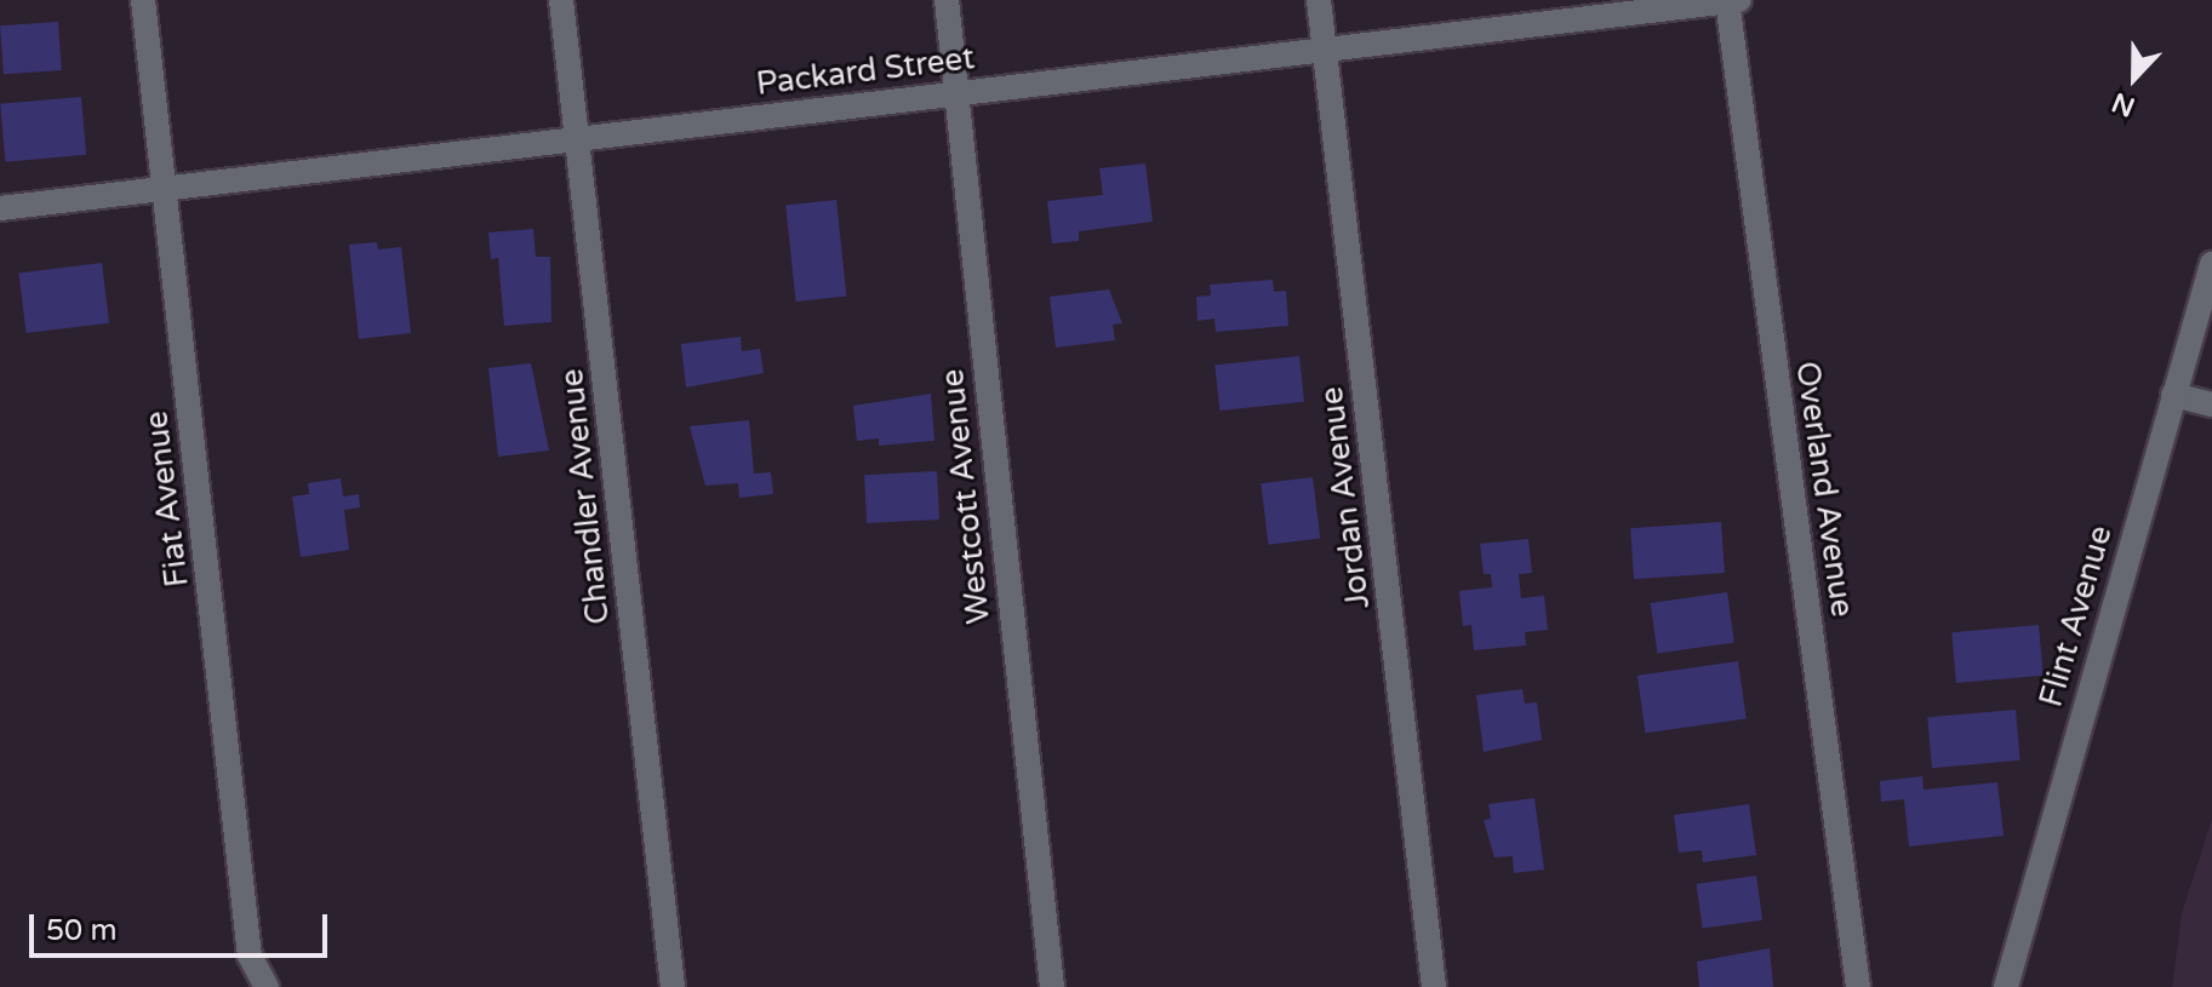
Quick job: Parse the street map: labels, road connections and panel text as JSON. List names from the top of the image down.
{
  "streets": {
    "street": [
      "Packard Street",
      "Overland Avenue",
      "Chandler Avenue",
      "Westcott Avenue",
      "Jordan Avenue",
      "Fiat Avenue",
      "Flint Avenue"
    ]
  },
  "crossings": [
    ["Packard Street", "Overland Avenue"],
    ["Packard Street", "Chandler Avenue"],
    ["Packard Street", "Westcott Avenue"],
    ["Packard Street", "Jordan Avenue"],
    ["Packard Street", "Fiat Avenue"]
  ],
  "scale_bar": "50 m",
  "north": "bottom"
}
